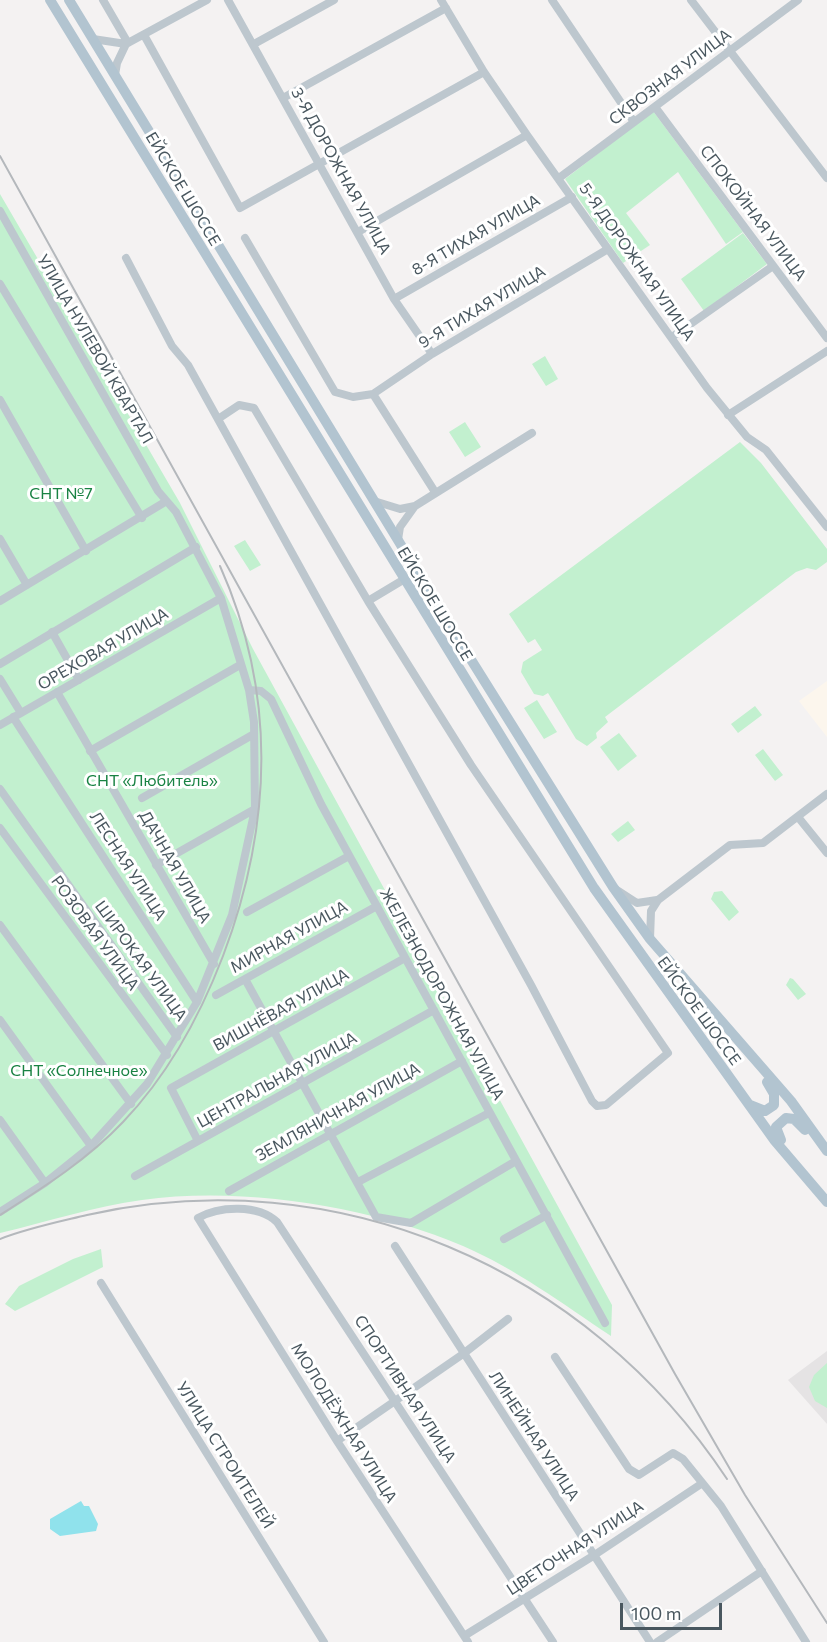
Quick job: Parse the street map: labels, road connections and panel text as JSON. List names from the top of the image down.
{
  "streets": {
    "main road": ["ЕЙСКОЕ ШОССЕ"],
    "street": [
      "СКВОЗНАЯ УЛИЦА",
      "3-Я ДОРОЖНАЯ УЛИЦА",
      "СПОКОЙНАЯ УЛИЦА",
      "8-Я ТИХАЯ УЛИЦА",
      "5-Я ДОРОЖНАЯ УЛИЦА",
      "9-Я ТИХАЯ УЛИЦА",
      "УЛИЦА НУЛЕВОЙ КВАРТАЛ",
      "ОРЕХОВАЯ УЛИЦА",
      "ЛЕСНАЯ УЛИЦА",
      "ДАЧНАЯ УЛИЦА",
      "РОЗОВАЯ УЛИЦА",
      "МИРНАЯ УЛИЦА",
      "ШИРОКАЯ УЛИЦА",
      "ЖЕЛЕЗНОДОРОЖНАЯ УЛИЦА",
      "ВИШНЁВАЯ УЛИЦА",
      "ЦЕНТРАЛЬНАЯ УЛИЦА",
      "ЗЕМЛЯНИЧНАЯ УЛИЦА",
      "СПОРТИВНАЯ УЛИЦА",
      "МОЛОДЁЖНАЯ УЛИЦА",
      "ЛИНЕЙНАЯ УЛИЦА",
      "УЛИЦА СТРОИТЕЛЕЙ",
      "ЦВЕТОЧНАЯ УЛИЦА"
    ]
  },
  "crossings": [
    ["СКВОЗНАЯ УЛИЦА", "СПОКОЙНАЯ УЛИЦА"],
    ["СКВОЗНАЯ УЛИЦА", "5-Я ДОРОЖНАЯ УЛИЦА"],
    ["3-Я ДОРОЖНАЯ УЛИЦА", "8-Я ТИХАЯ УЛИЦА"],
    ["3-Я ДОРОЖНАЯ УЛИЦА", "9-Я ТИХАЯ УЛИЦА"],
    ["8-Я ТИХАЯ УЛИЦА", "5-Я ДОРОЖНАЯ УЛИЦА"],
    ["5-Я ДОРОЖНАЯ УЛИЦА", "9-Я ТИХАЯ УЛИЦА"],
    ["УЛИЦА НУЛЕВОЙ КВАРТАЛ", "ШИРОКАЯ УЛИЦА"],
    ["ОРЕХОВАЯ УЛИЦА", "ЛЕСНАЯ УЛИЦА"],
    ["ОРЕХОВАЯ УЛИЦА", "ДАЧНАЯ УЛИЦА"],
    ["ОРЕХОВАЯ УЛИЦА", "ШИРОКАЯ УЛИЦА"],
    ["ЛЕСНАЯ УЛИЦА", "ШИРОКАЯ УЛИЦА"],
    ["ДАЧНАЯ УЛИЦА", "ШИРОКАЯ УЛИЦА"],
    ["МИРНАЯ УЛИЦА", "ЖЕЛЕЗНОДОРОЖНАЯ УЛИЦА"],
    ["ШИРОКАЯ УЛИЦА", "ЖЕЛЕЗНОДОРОЖНАЯ УЛИЦА"],
    ["ЖЕЛЕЗНОДОРОЖНАЯ УЛИЦА", "ВИШНЁВАЯ УЛИЦА"],
    ["ЖЕЛЕЗНОДОРОЖНАЯ УЛИЦА", "ЦЕНТРАЛЬНАЯ УЛИЦА"],
    ["ЖЕЛЕЗНОДОРОЖНАЯ УЛИЦА", "ЗЕМЛЯНИЧНАЯ УЛИЦА"],
    ["ВИШНЁВАЯ УЛИЦА", "ЦЕНТРАЛЬНАЯ УЛИЦА"],
    ["СПОРТИВНАЯ УЛИЦА", "МОЛОДЁЖНАЯ УЛИЦА"],
    ["СПОРТИВНАЯ УЛИЦА", "ЦВЕТОЧНАЯ УЛИЦА"],
    ["МОЛОДЁЖНАЯ УЛИЦА", "ЦВЕТОЧНАЯ УЛИЦА"],
    ["ЛИНЕЙНАЯ УЛИЦА", "ЦВЕТОЧНАЯ УЛИЦА"]
  ],
  "parks": ["СНТ №7", "СНТ «Любитель»", "СНТ «Солнечное»"],
  "scale_bar": "100 m"
}
